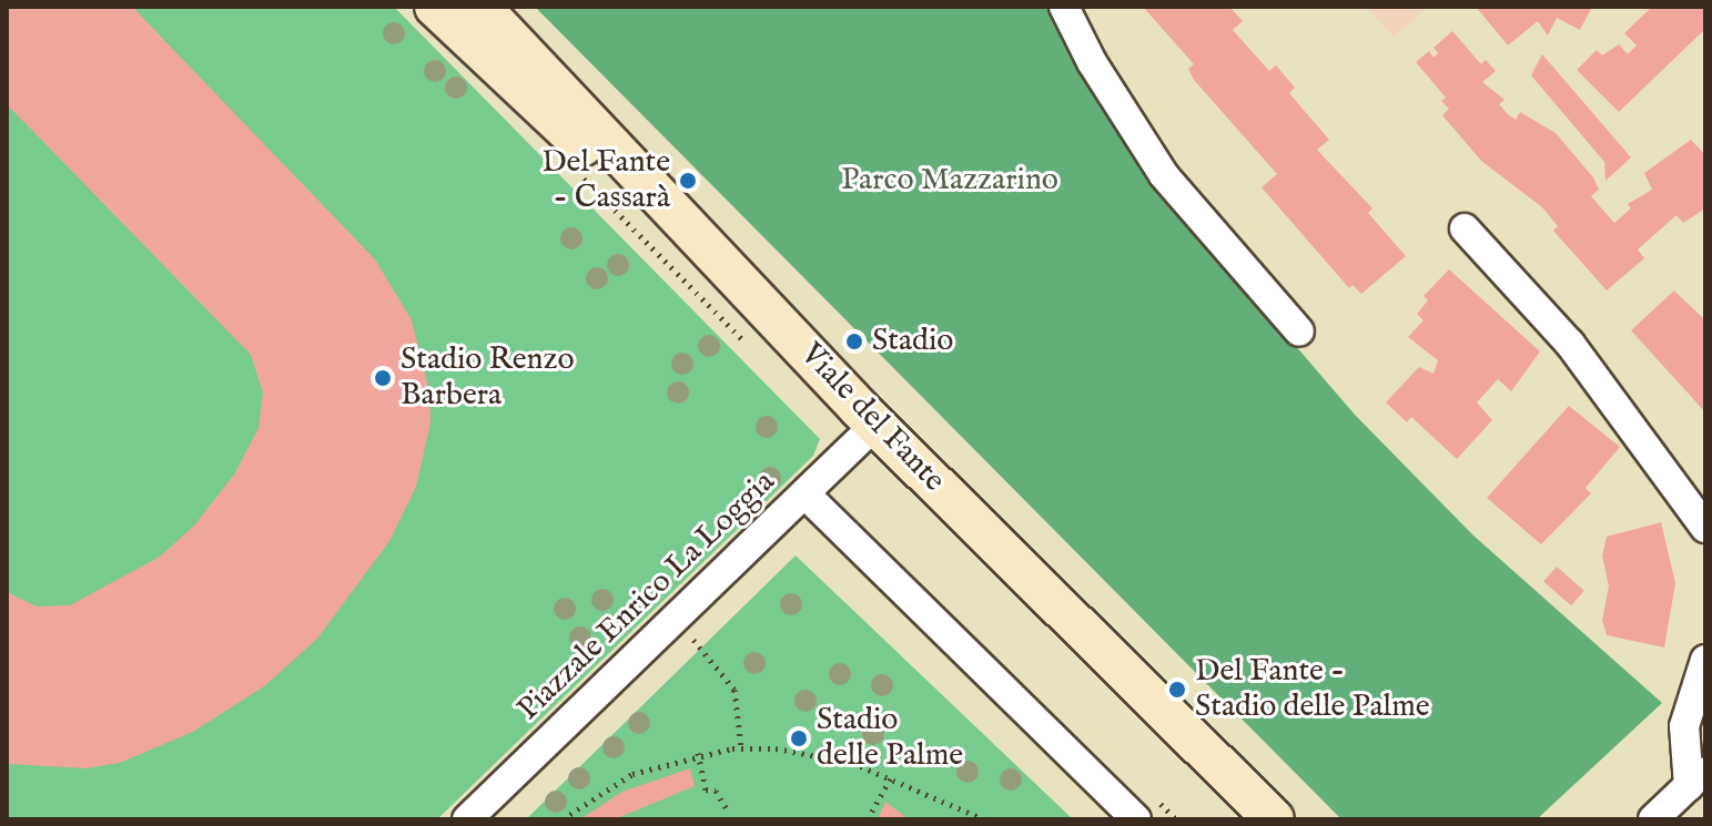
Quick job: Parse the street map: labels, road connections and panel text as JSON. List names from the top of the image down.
{
  "streets": {
    "street": ["Viale del Fante", "Piazzale Enrico La Loggia"]
  },
  "crossings": [
    ["Viale del Fante", "Piazzale Enrico La Loggia"]
  ],
  "parks": ["Parco Mazzarino"],
  "places": [
    "Del Fante - Cassarà",
    "Stadio",
    "Stadio Renzo Barbera",
    "Del Fante - Stadio delle Palme",
    "Stadio delle Palme"
  ]
}
